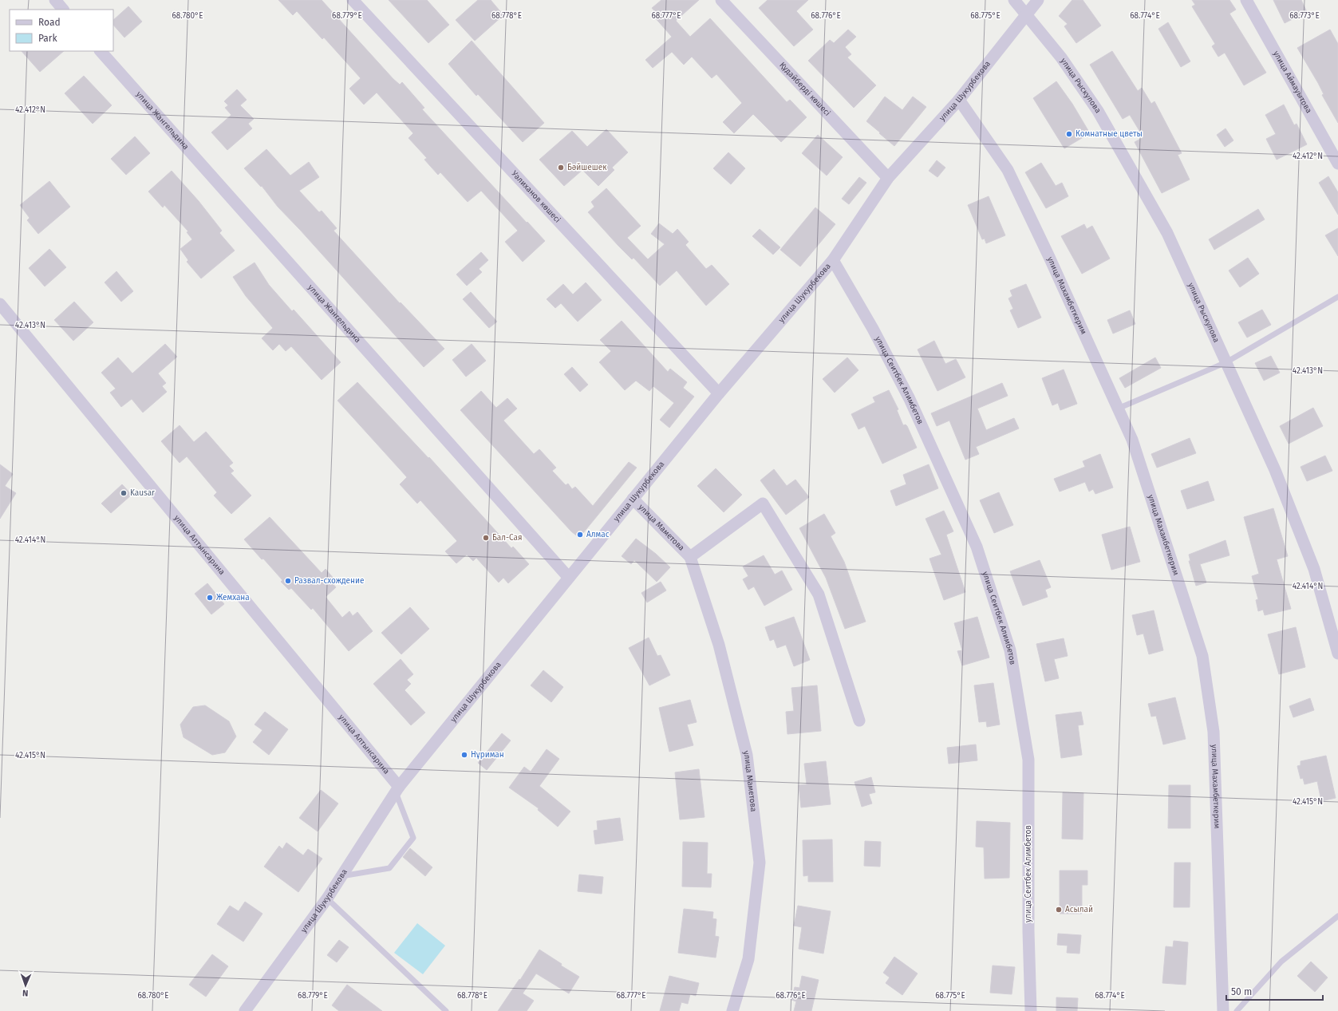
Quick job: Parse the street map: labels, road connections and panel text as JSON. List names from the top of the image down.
{
  "streets": {
    "street": [
      "улица Аймауытова",
      "улица Рыскулова",
      "Құдайберді көшесі",
      "улица Шукурбекова",
      "улица Жангельдина",
      "Уәлиханов көшесі",
      "улица Махамбеткерим",
      "улица Сеитбек Алимбетов",
      "улица Маметова",
      "улица Алтынсарина"
    ]
  },
  "crossings": [
    ["улица Рыскулова", "улица Шукурбекова"],
    ["Құдайберді көшесі", "улица Шукурбекова"],
    ["улица Шукурбекова", "улица Жангельдина"],
    ["улица Шукурбекова", "Уәлиханов көшесі"],
    ["улица Шукурбекова", "улица Махамбеткерим"],
    ["улица Шукурбекова", "улица Сеитбек Алимбетов"],
    ["улица Шукурбекова", "улица Маметова"],
    ["улица Шукурбекова", "улица Алтынсарина"]
  ],
  "places": [
    "Комнатные цветы",
    "Бәйшешек",
    "Kausar",
    "Алмас",
    "Бал-Сая",
    "Развал-схождение",
    "Жемхана",
    "Нұриман",
    "Асылай"
  ],
  "legend": ["Road", "Park"],
  "scale_bar": "50 m",
  "north": "bottom",
  "coordinates": [
    "68.780°E",
    "68.779°E",
    "68.778°E",
    "68.777°E",
    "68.776°E",
    "68.775°E",
    "68.774°E",
    "68.773°E",
    "42.412°N",
    "42.413°N",
    "42.414°N",
    "42.415°N"
  ]
}
